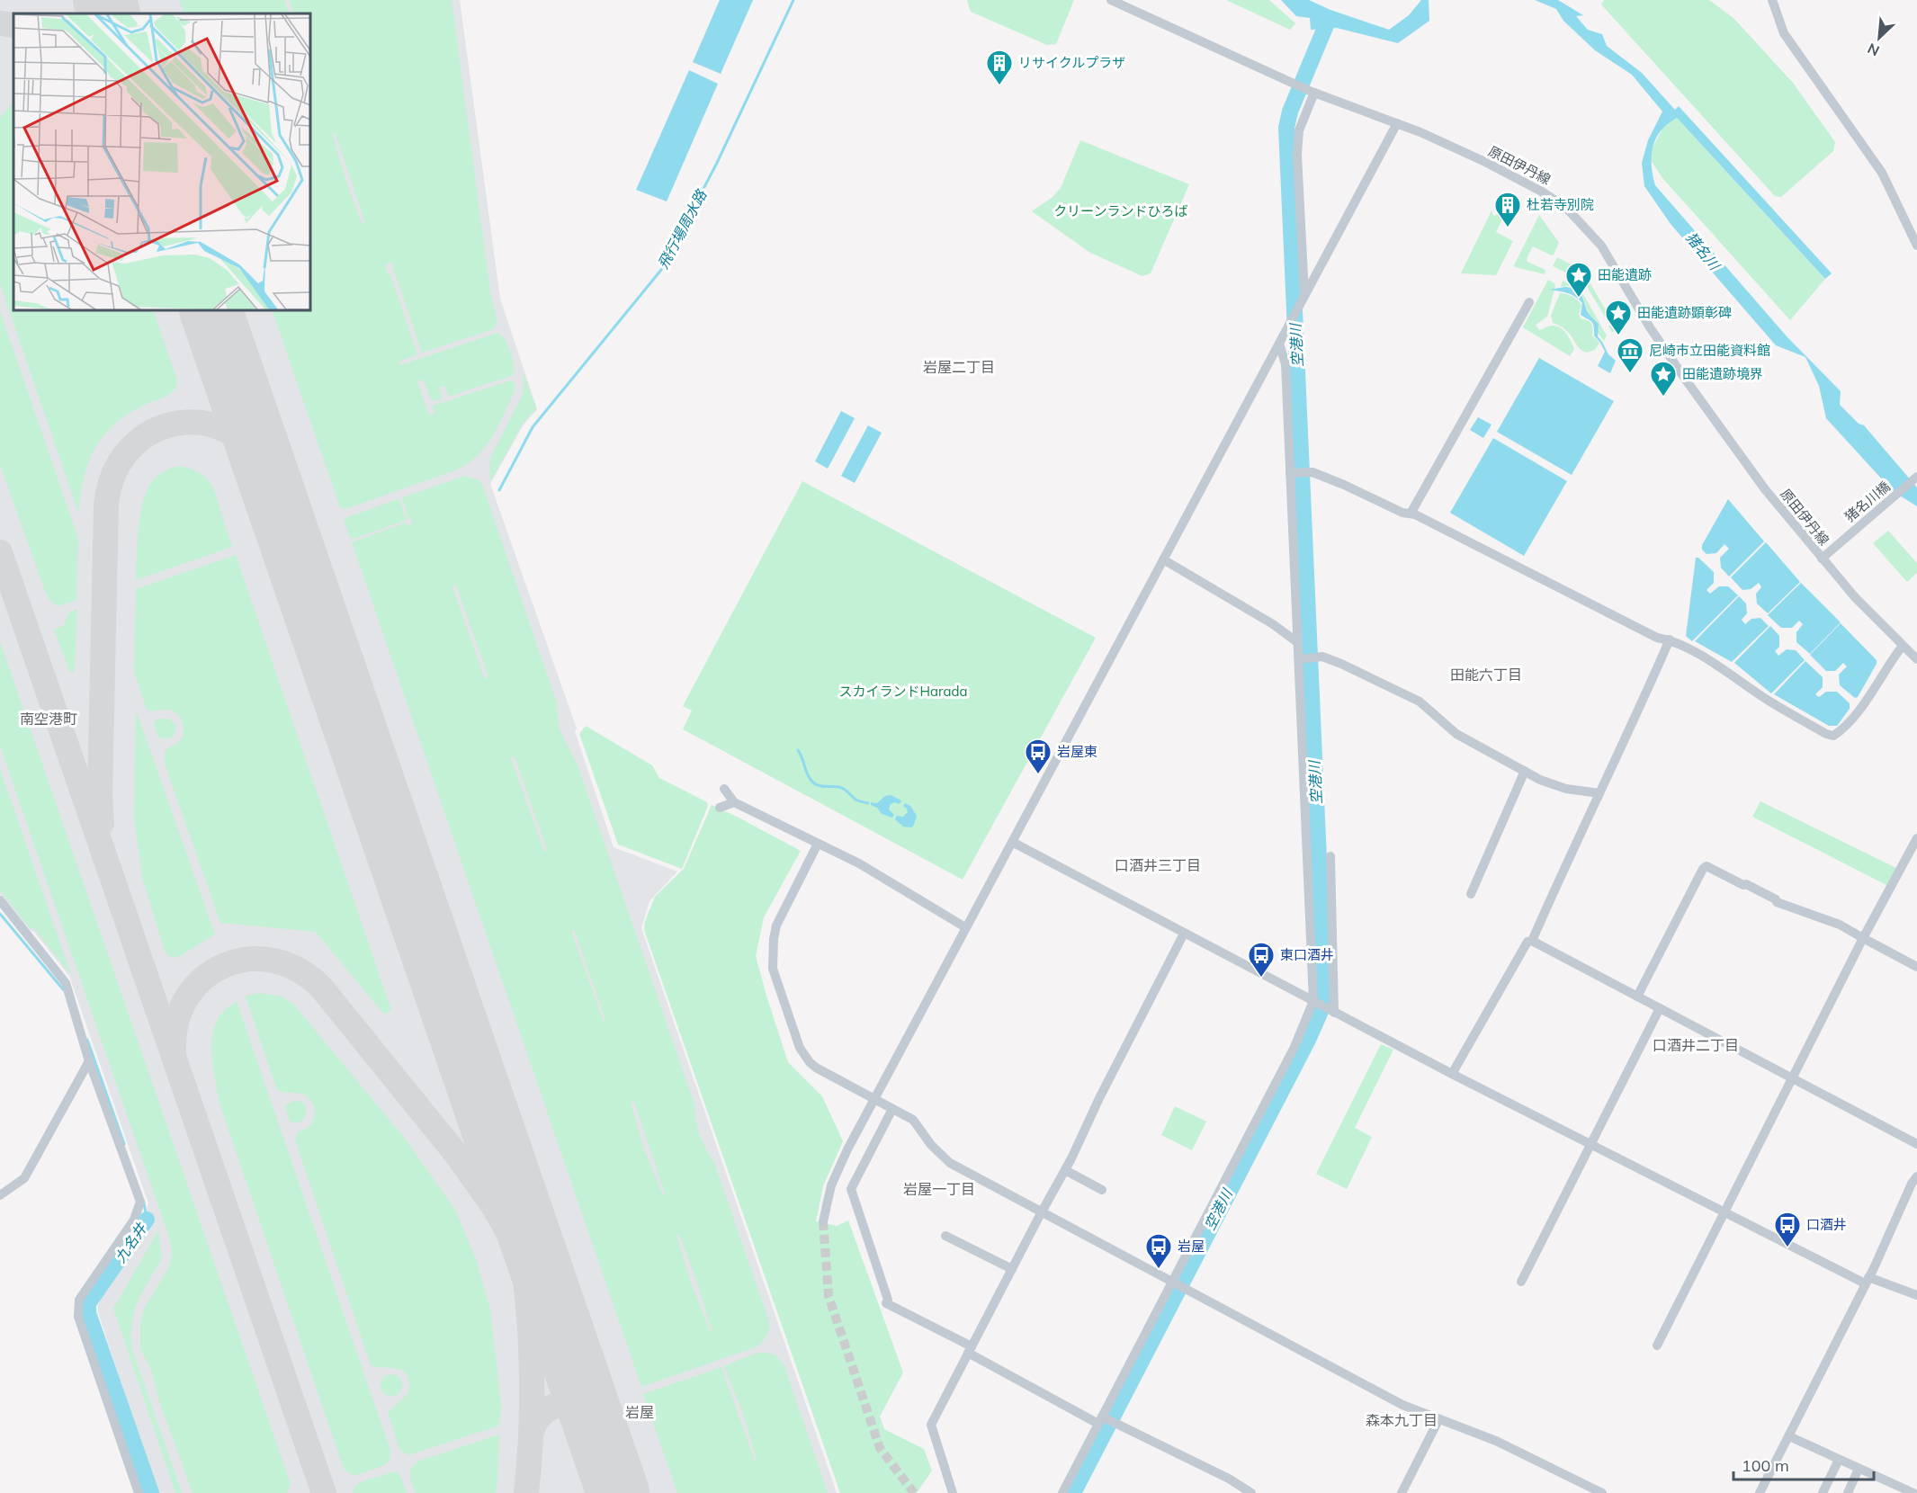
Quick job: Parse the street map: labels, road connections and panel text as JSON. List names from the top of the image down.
{
  "streets": {
    "street": ["原田伊丹線", "猪名川橋"]
  },
  "crossings": [
    ["原田伊丹線", "猪名川橋"]
  ],
  "districts": [
    "岩屋二丁目",
    "田能六丁目",
    "南空港町",
    "口酒井三丁目",
    "口酒井二丁目",
    "岩屋一丁目",
    "岩屋",
    "森本九丁目"
  ],
  "water": [
    "飛行場周水路",
    "猪名川",
    "空港川",
    "九名井"
  ],
  "parks": ["クリーンランドひろば", "スカイランドHarada"],
  "places": {
    "building": ["リサイクルプラザ", "杜若寺別院"],
    "place": ["田能遺跡", "田能遺跡顕彰碑", "田能遺跡境界"],
    "museum": ["尼崎市立田能資料館"],
    "bus stop": [
      "岩屋東",
      "東口酒井",
      "口酒井",
      "岩屋"
    ]
  },
  "scale_bar": "100 m",
  "north": "bottom left"
}
